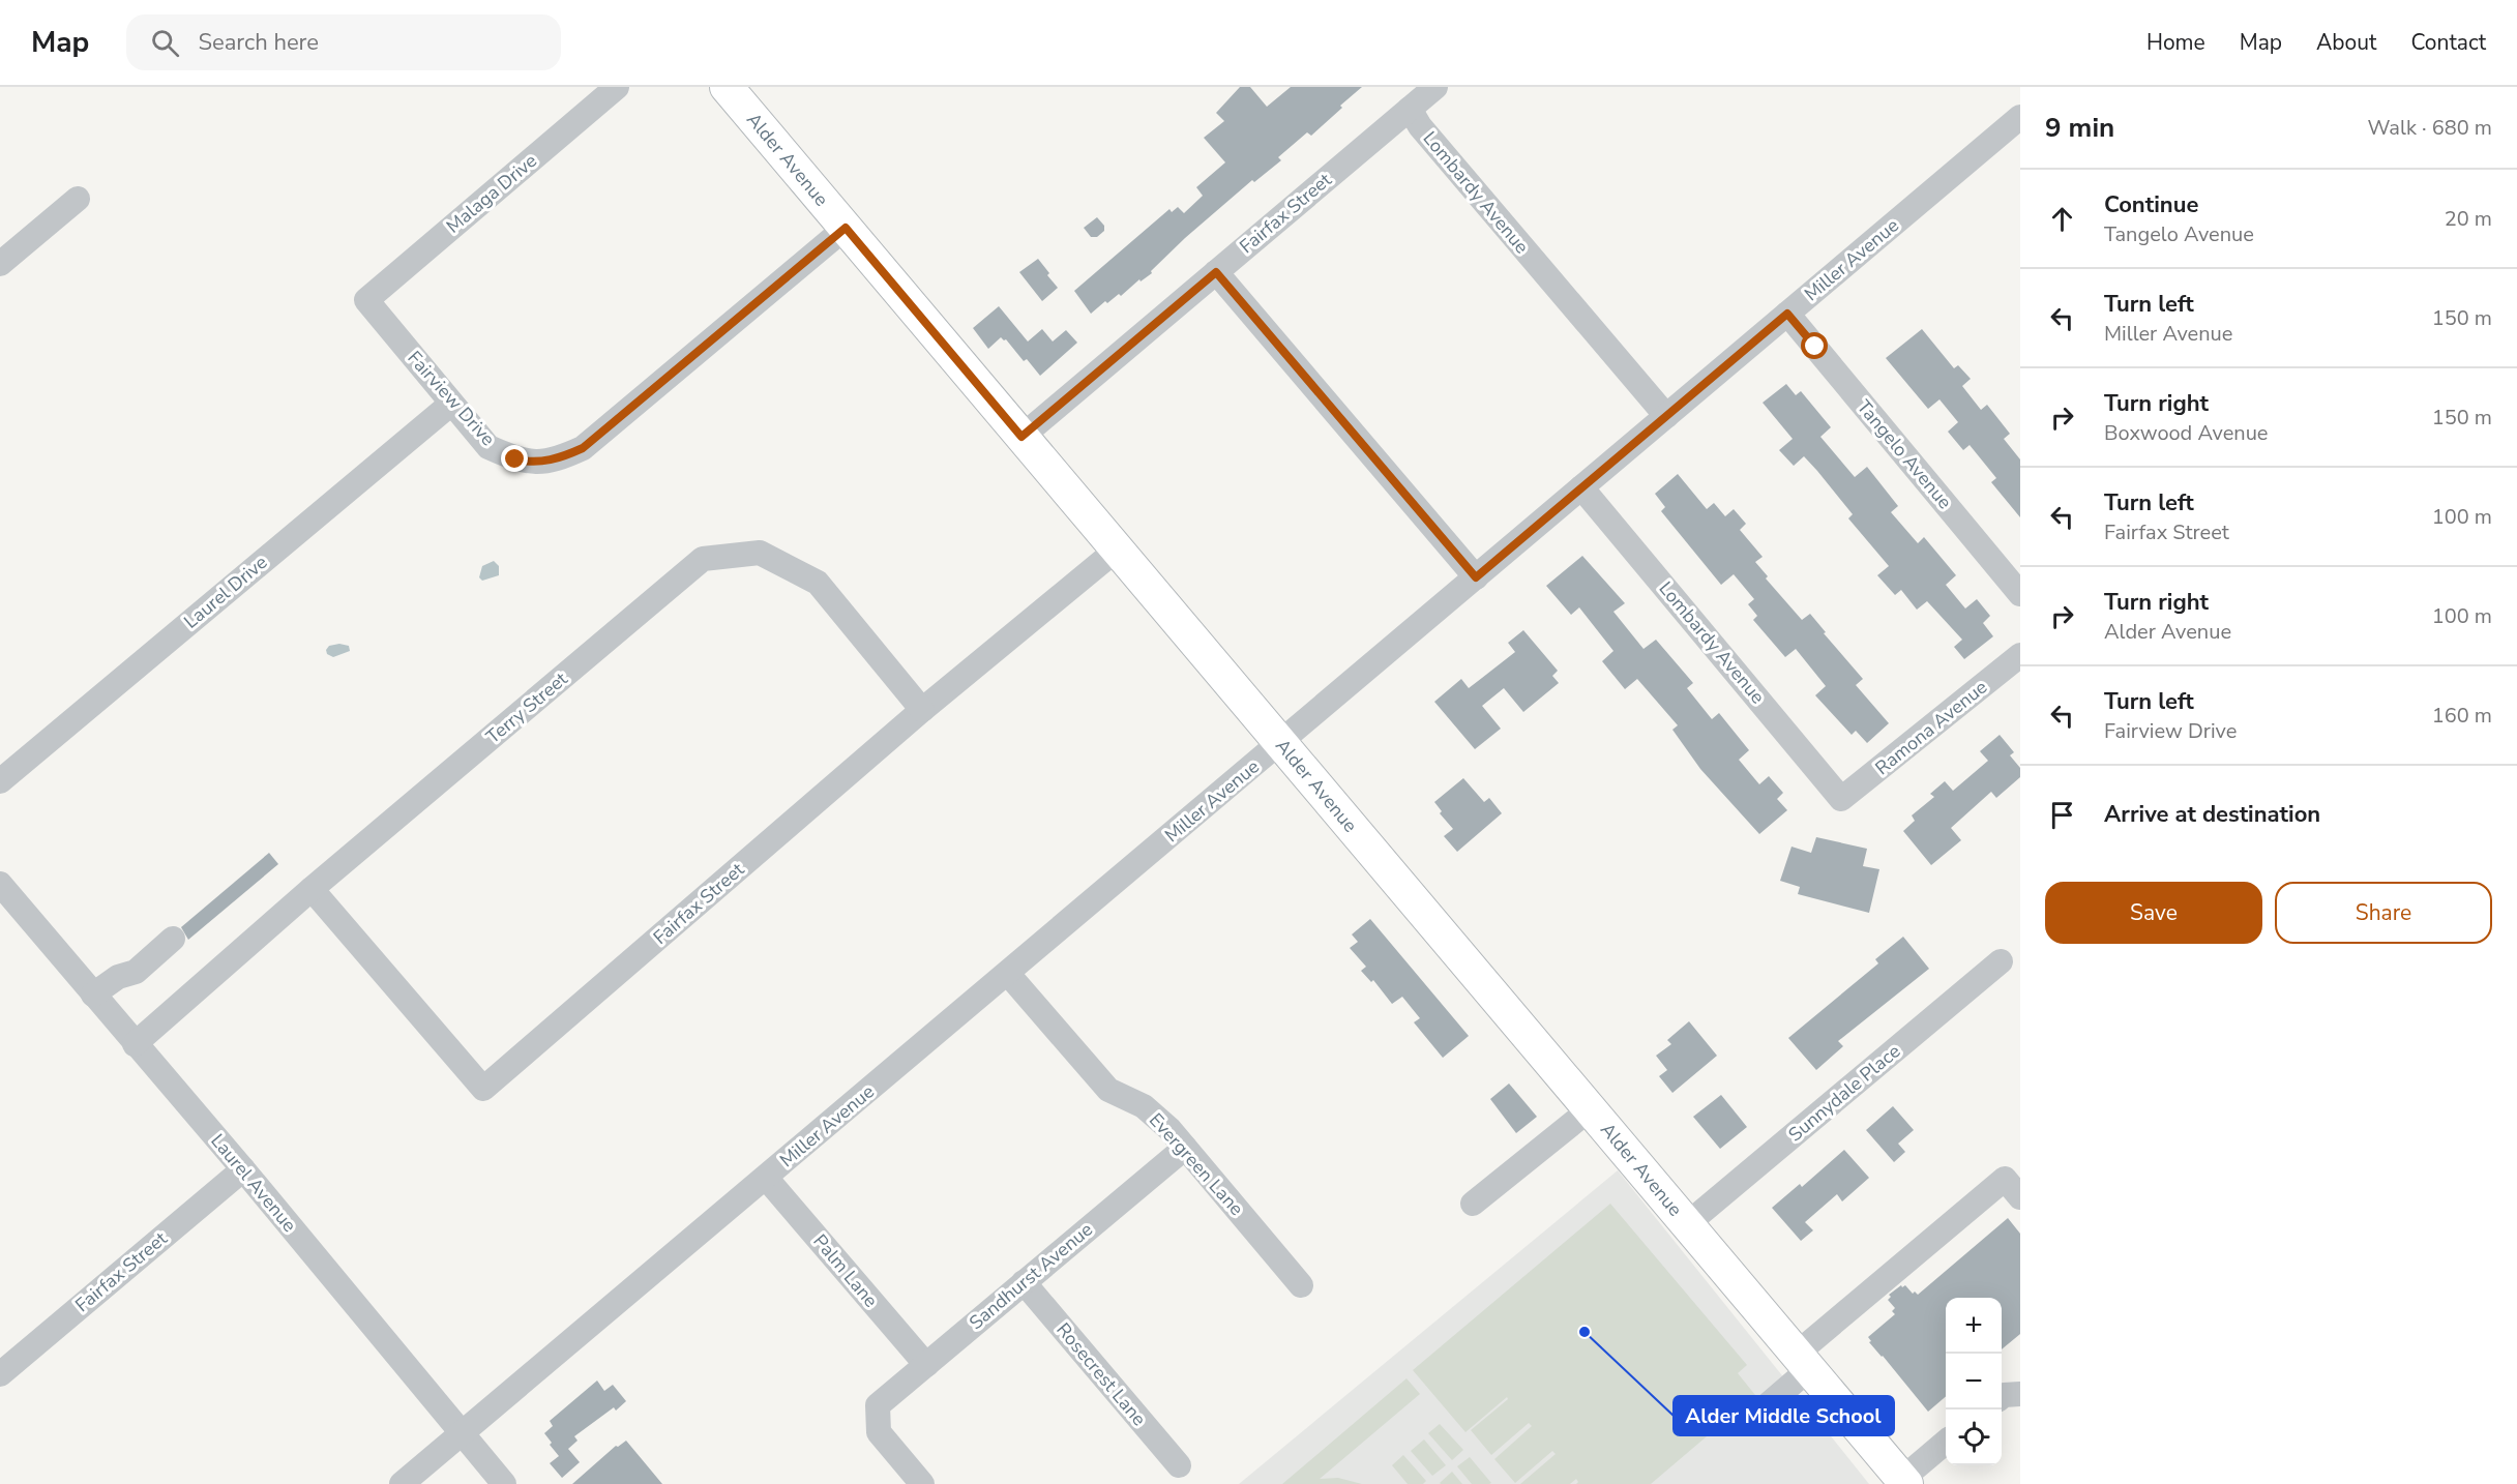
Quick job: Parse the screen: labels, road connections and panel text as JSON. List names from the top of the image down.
{
  "streets": {
    "main road": ["Alder Avenue"],
    "street": [
      "Lombardy Avenue",
      "Malaga Drive",
      "Fairfax Street",
      "Miller Avenue",
      "Fairview Drive",
      "Tangelo Avenue",
      "Laurel Drive",
      "Terry Street",
      "Ramona Avenue",
      "Sunnydale Place",
      "Evergreen Lane",
      "Laurel Avenue",
      "Palm Lane",
      "Sandhurst Avenue",
      "Rosecrest Lane"
    ]
  },
  "crossings": [
    ["Alder Avenue", "Fairfax Street"],
    ["Alder Avenue", "Miller Avenue"],
    ["Alder Avenue", "Fairview Drive"],
    ["Alder Avenue", "Sunnydale Place"],
    ["Lombardy Avenue", "Fairfax Street"],
    ["Lombardy Avenue", "Miller Avenue"],
    ["Lombardy Avenue", "Ramona Avenue"],
    ["Malaga Drive", "Fairview Drive"],
    ["Fairfax Street", "Terry Street"],
    ["Fairfax Street", "Laurel Avenue"],
    ["Miller Avenue", "Tangelo Avenue"],
    ["Miller Avenue", "Evergreen Lane"],
    ["Miller Avenue", "Laurel Avenue"],
    ["Miller Avenue", "Palm Lane"],
    ["Fairview Drive", "Laurel Drive"],
    ["Terry Street", "Laurel Avenue"],
    ["Evergreen Lane", "Sandhurst Avenue"],
    ["Palm Lane", "Sandhurst Avenue"],
    ["Sandhurst Avenue", "Rosecrest Lane"]
  ],
  "places": ["Alder Middle School"],
  "page": {
    "header": "Map",
    "search": "Search here",
    "nav": [
      "Home",
      "Map",
      "About",
      "Contact"
    ],
    "heading": ["9 min", "Walk · 680 m"],
    "list": [
      ["Continue", "Tangelo Avenue", "20 m"],
      ["Turn left", "Miller Avenue", "150 m"],
      ["Turn right", "Boxwood Avenue", "150 m"],
      ["Turn left", "Fairfax Street", "100 m"],
      ["Turn right", "Alder Avenue", "100 m"],
      ["Turn left", "Fairview Drive", "160 m"],
      "Arrive at destination"
    ],
    "buttons": ["Save", "Share"],
    "map_buttons": ["+", "−"]
  }
}
